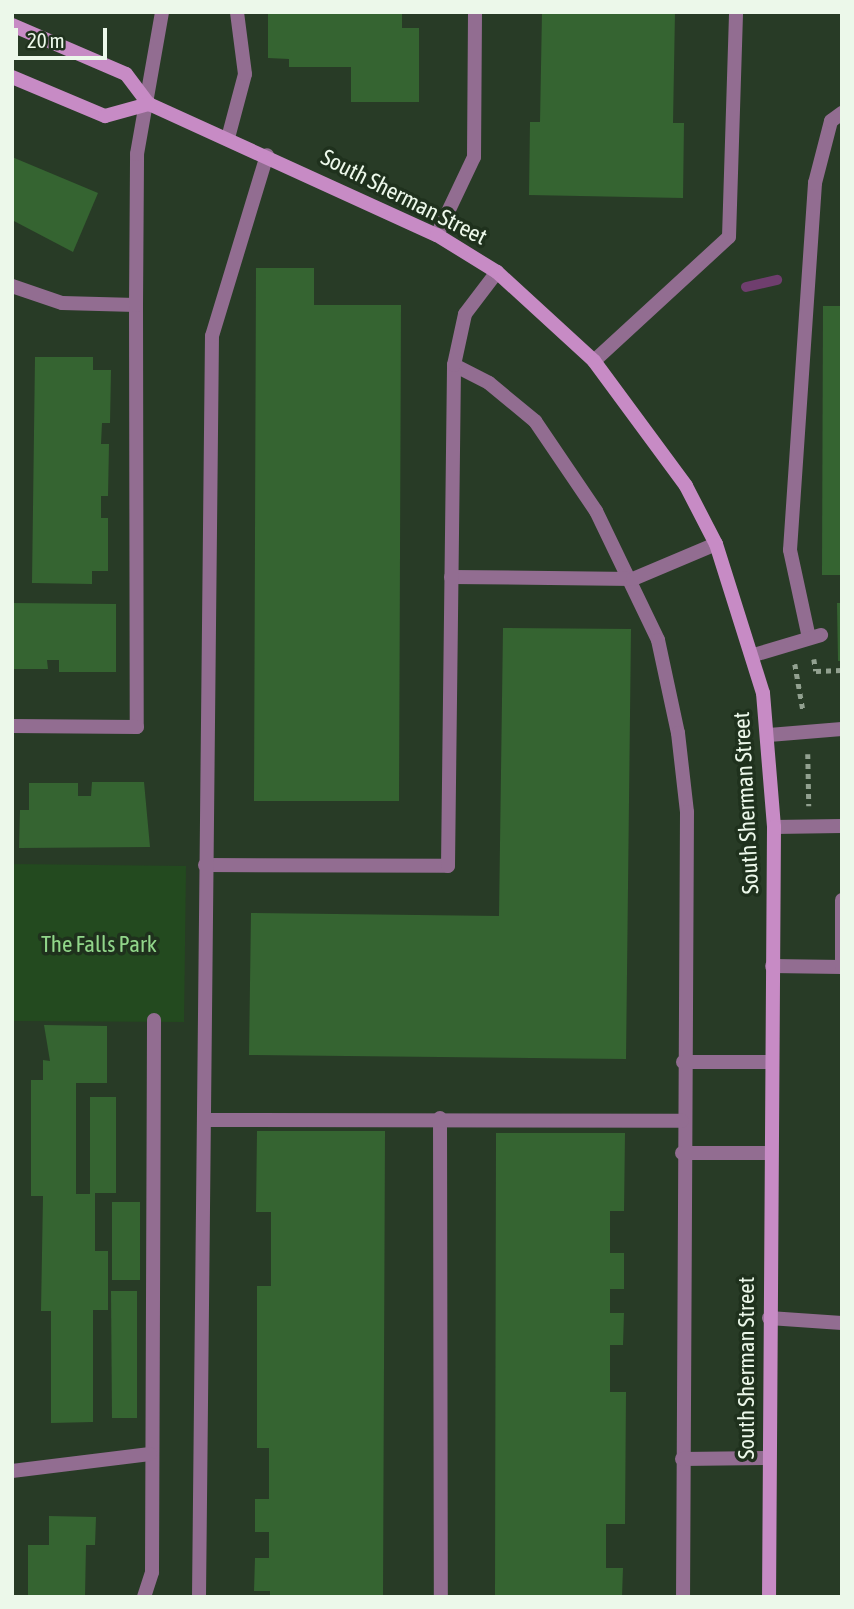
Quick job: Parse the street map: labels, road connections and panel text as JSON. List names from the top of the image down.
{
  "streets": {
    "street": ["South Sherman Street"]
  },
  "parks": ["The Falls Park"],
  "scale_bar": "20 m"
}
